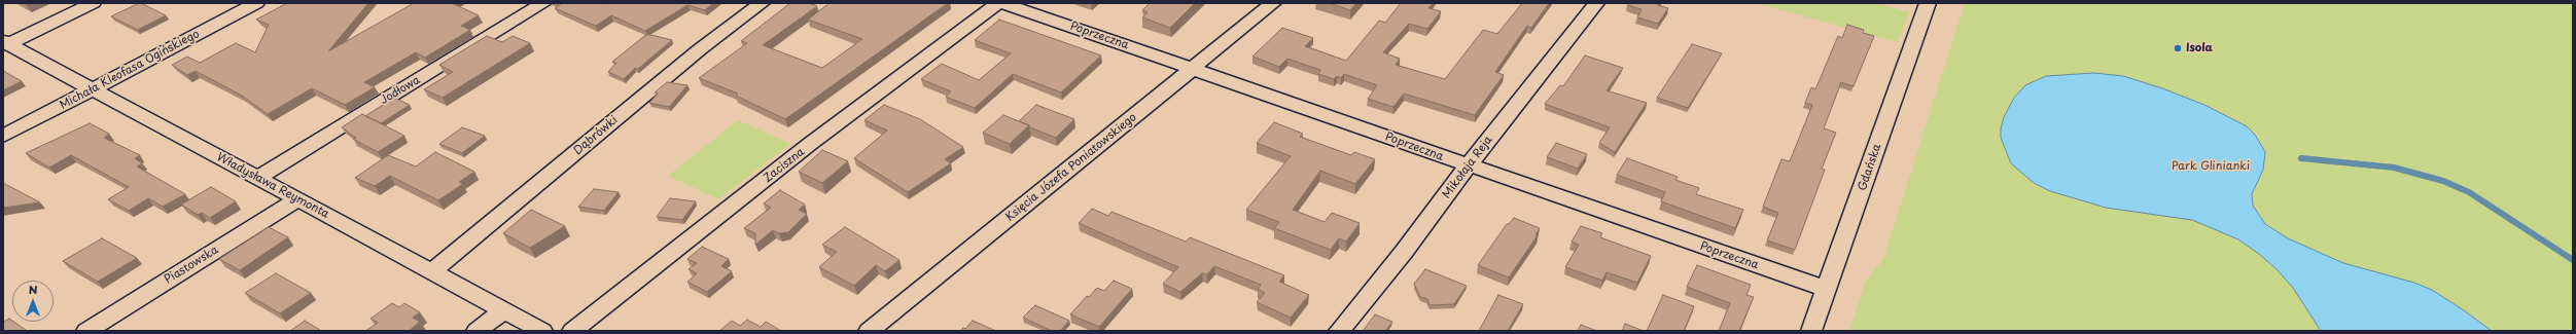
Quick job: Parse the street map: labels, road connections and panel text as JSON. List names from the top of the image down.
{
  "streets": {
    "street": [
      "Poprzeczna",
      "Michała Kleofasa Ogińskiego",
      "Jodłowa",
      "Dąbrówki",
      "Zaciszna",
      "Księcia Józefa Poniatowskiego",
      "Mikołaja Reja",
      "Gdańska",
      "Władysława Reymonta",
      "Piastowska"
    ]
  },
  "crossings": [
    ["Poprzeczna", "Księcia Józefa Poniatowskiego"],
    ["Poprzeczna", "Mikołaja Reja"],
    ["Poprzeczna", "Gdańska"],
    ["Michała Kleofasa Ogińskiego", "Władysława Reymonta"],
    ["Jodłowa", "Władysława Reymonta"],
    ["Dąbrówki", "Władysława Reymonta"],
    ["Władysława Reymonta", "Piastowska"]
  ],
  "parks": ["Park Glinianki"],
  "places": ["Isola"],
  "north": "top"
}
